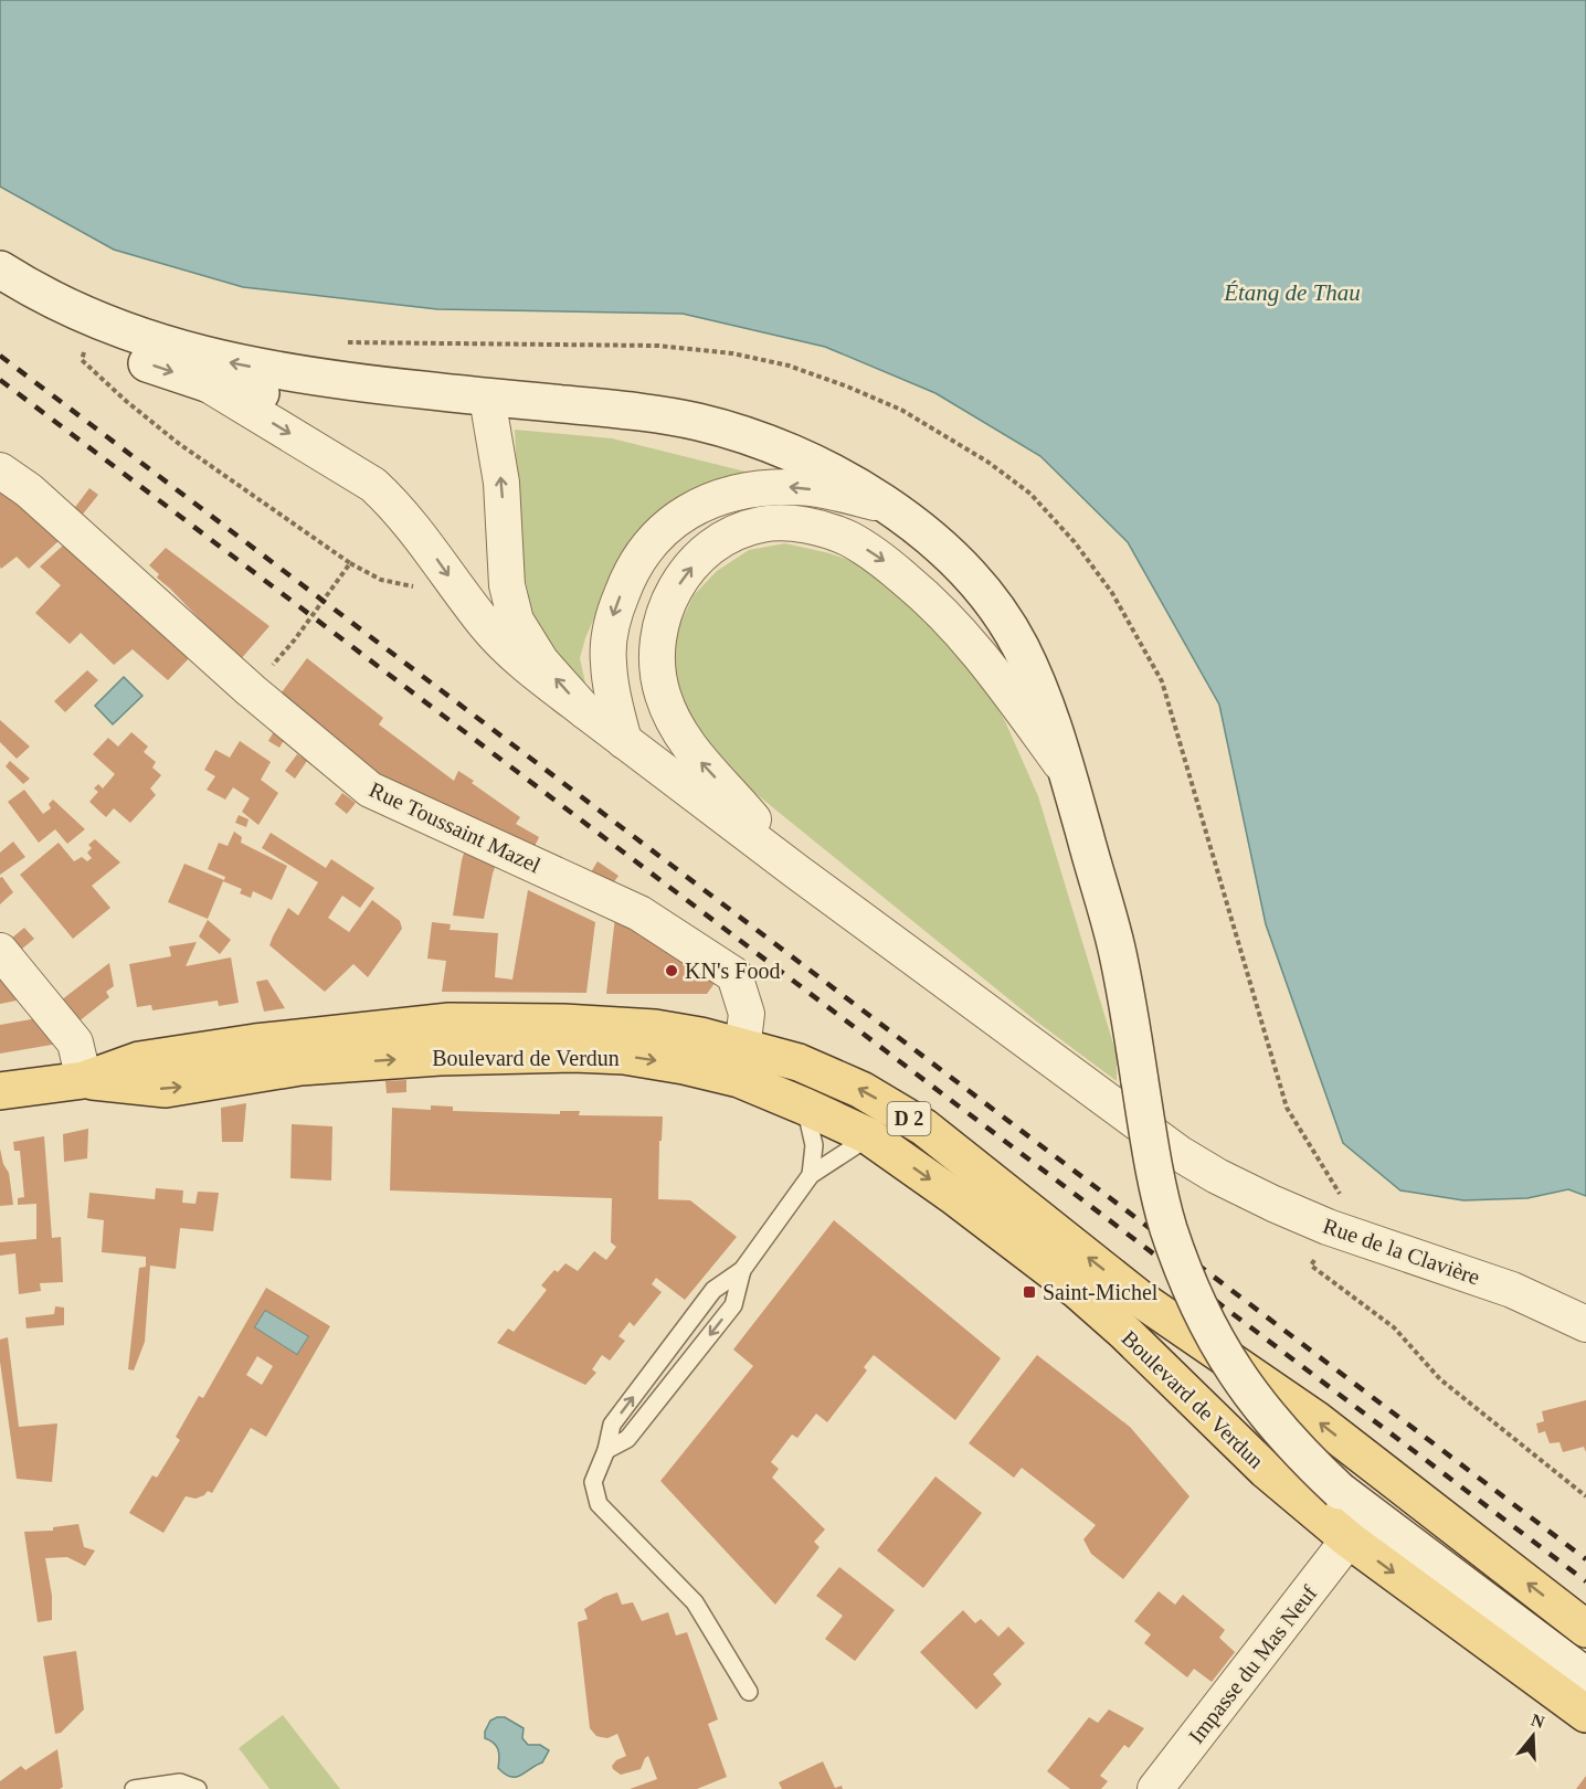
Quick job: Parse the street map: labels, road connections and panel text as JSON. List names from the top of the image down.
{
  "streets": {
    "main road": ["Boulevard de Verdun", "D 2"],
    "street": ["Rue Toussaint Mazel", "Rue de la Clavière", "Impasse du Mas Neuf"]
  },
  "crossings": [
    ["Rue Toussaint Mazel", "Boulevard de Verdun"],
    ["Boulevard de Verdun", "Impasse du Mas Neuf"]
  ],
  "water": ["Étang de Thau"],
  "places": {
    "other": ["KN's Food"],
    "transit": ["Saint-Michel"]
  },
  "north": "top"
}
